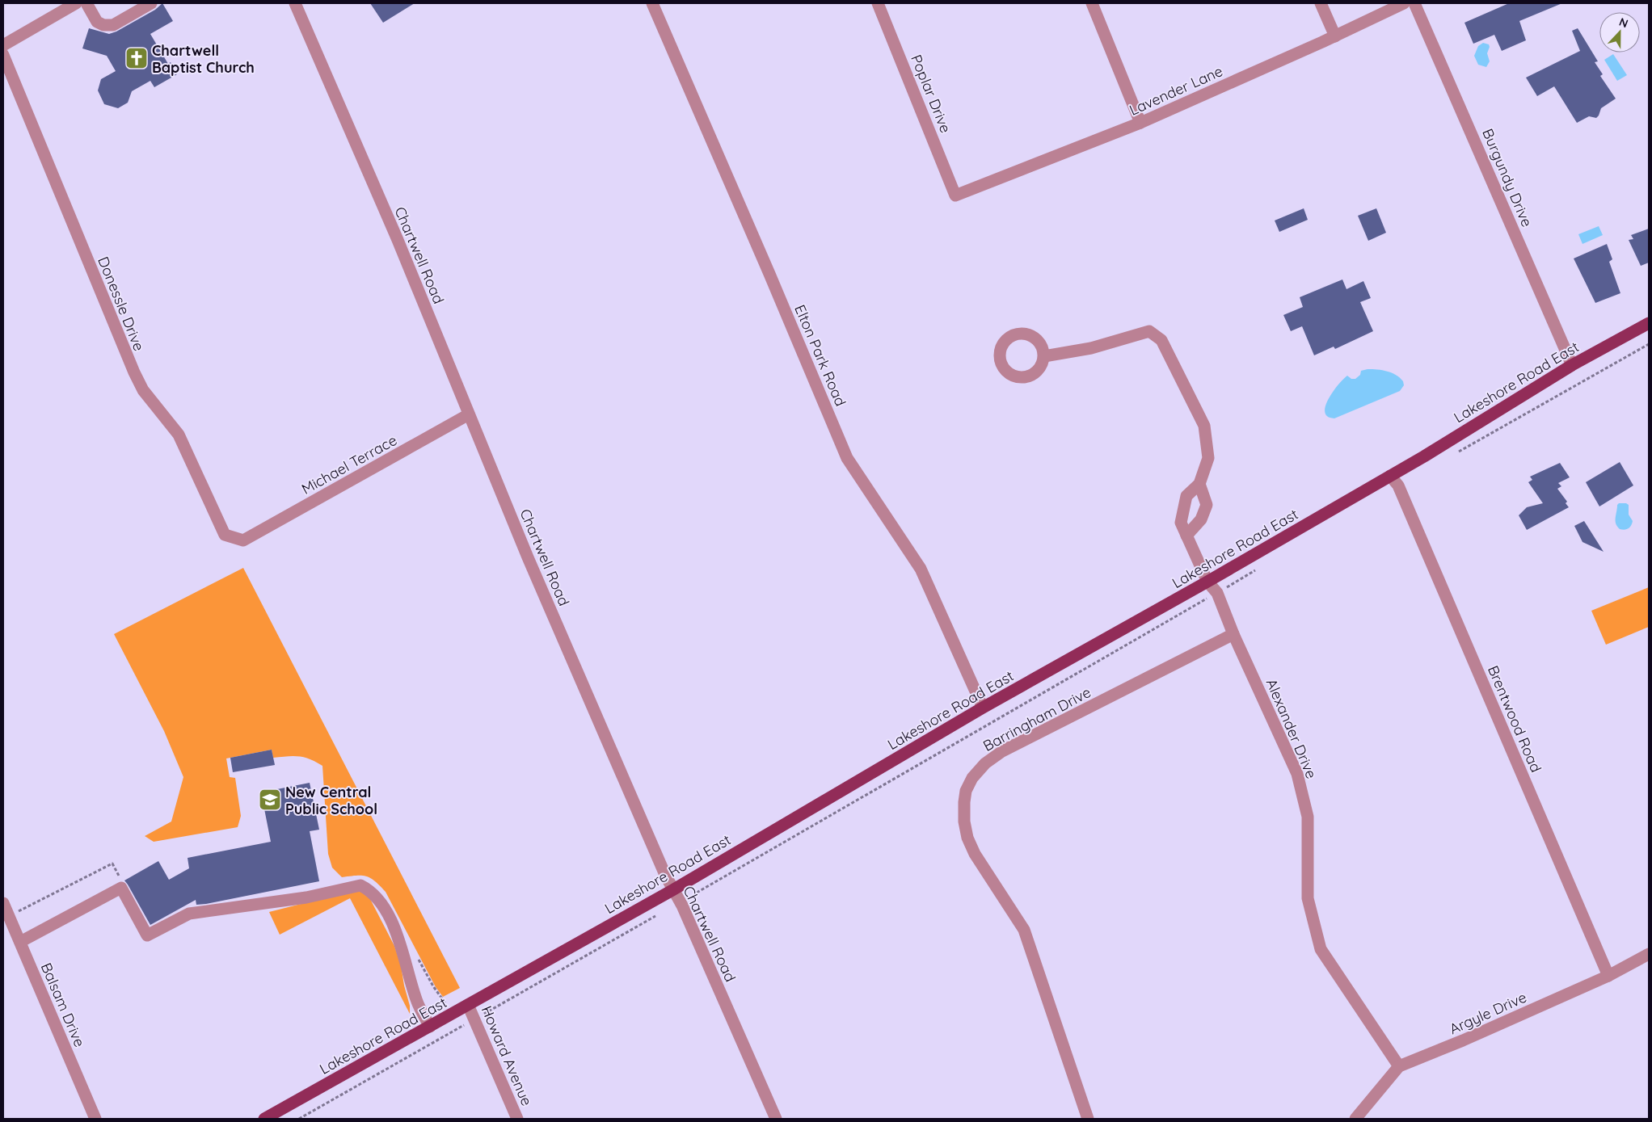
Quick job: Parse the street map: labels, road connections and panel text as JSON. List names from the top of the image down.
{
  "streets": {
    "main road": ["Lakeshore Road East"],
    "street": [
      "Lavender Lane",
      "Poplar Drive",
      "Burgundy Drive",
      "Chartwell Road",
      "Donessle Drive",
      "Elton Park Road",
      "Michael Terrace",
      "Barringham Drive",
      "Brentwood Road",
      "Alexander Drive",
      "Balsam Drive",
      "Argyle Drive",
      "Howard Avenue"
    ]
  },
  "crossings": [
    ["Lavender Lane", "Poplar Drive"],
    ["Burgundy Drive", "Lakeshore Road East"],
    ["Chartwell Road", "Lakeshore Road East"],
    ["Chartwell Road", "Michael Terrace"],
    ["Donessle Drive", "Michael Terrace"],
    ["Elton Park Road", "Lakeshore Road East"],
    ["Lakeshore Road East", "Brentwood Road"],
    ["Lakeshore Road East", "Alexander Drive"],
    ["Lakeshore Road East", "Howard Avenue"],
    ["Barringham Drive", "Alexander Drive"],
    ["Brentwood Road", "Argyle Drive"],
    ["Alexander Drive", "Argyle Drive"]
  ],
  "places": {
    "church": ["Chartwell Baptist Church"],
    "school or university": ["New Central Public School"]
  },
  "north": "top"
}
